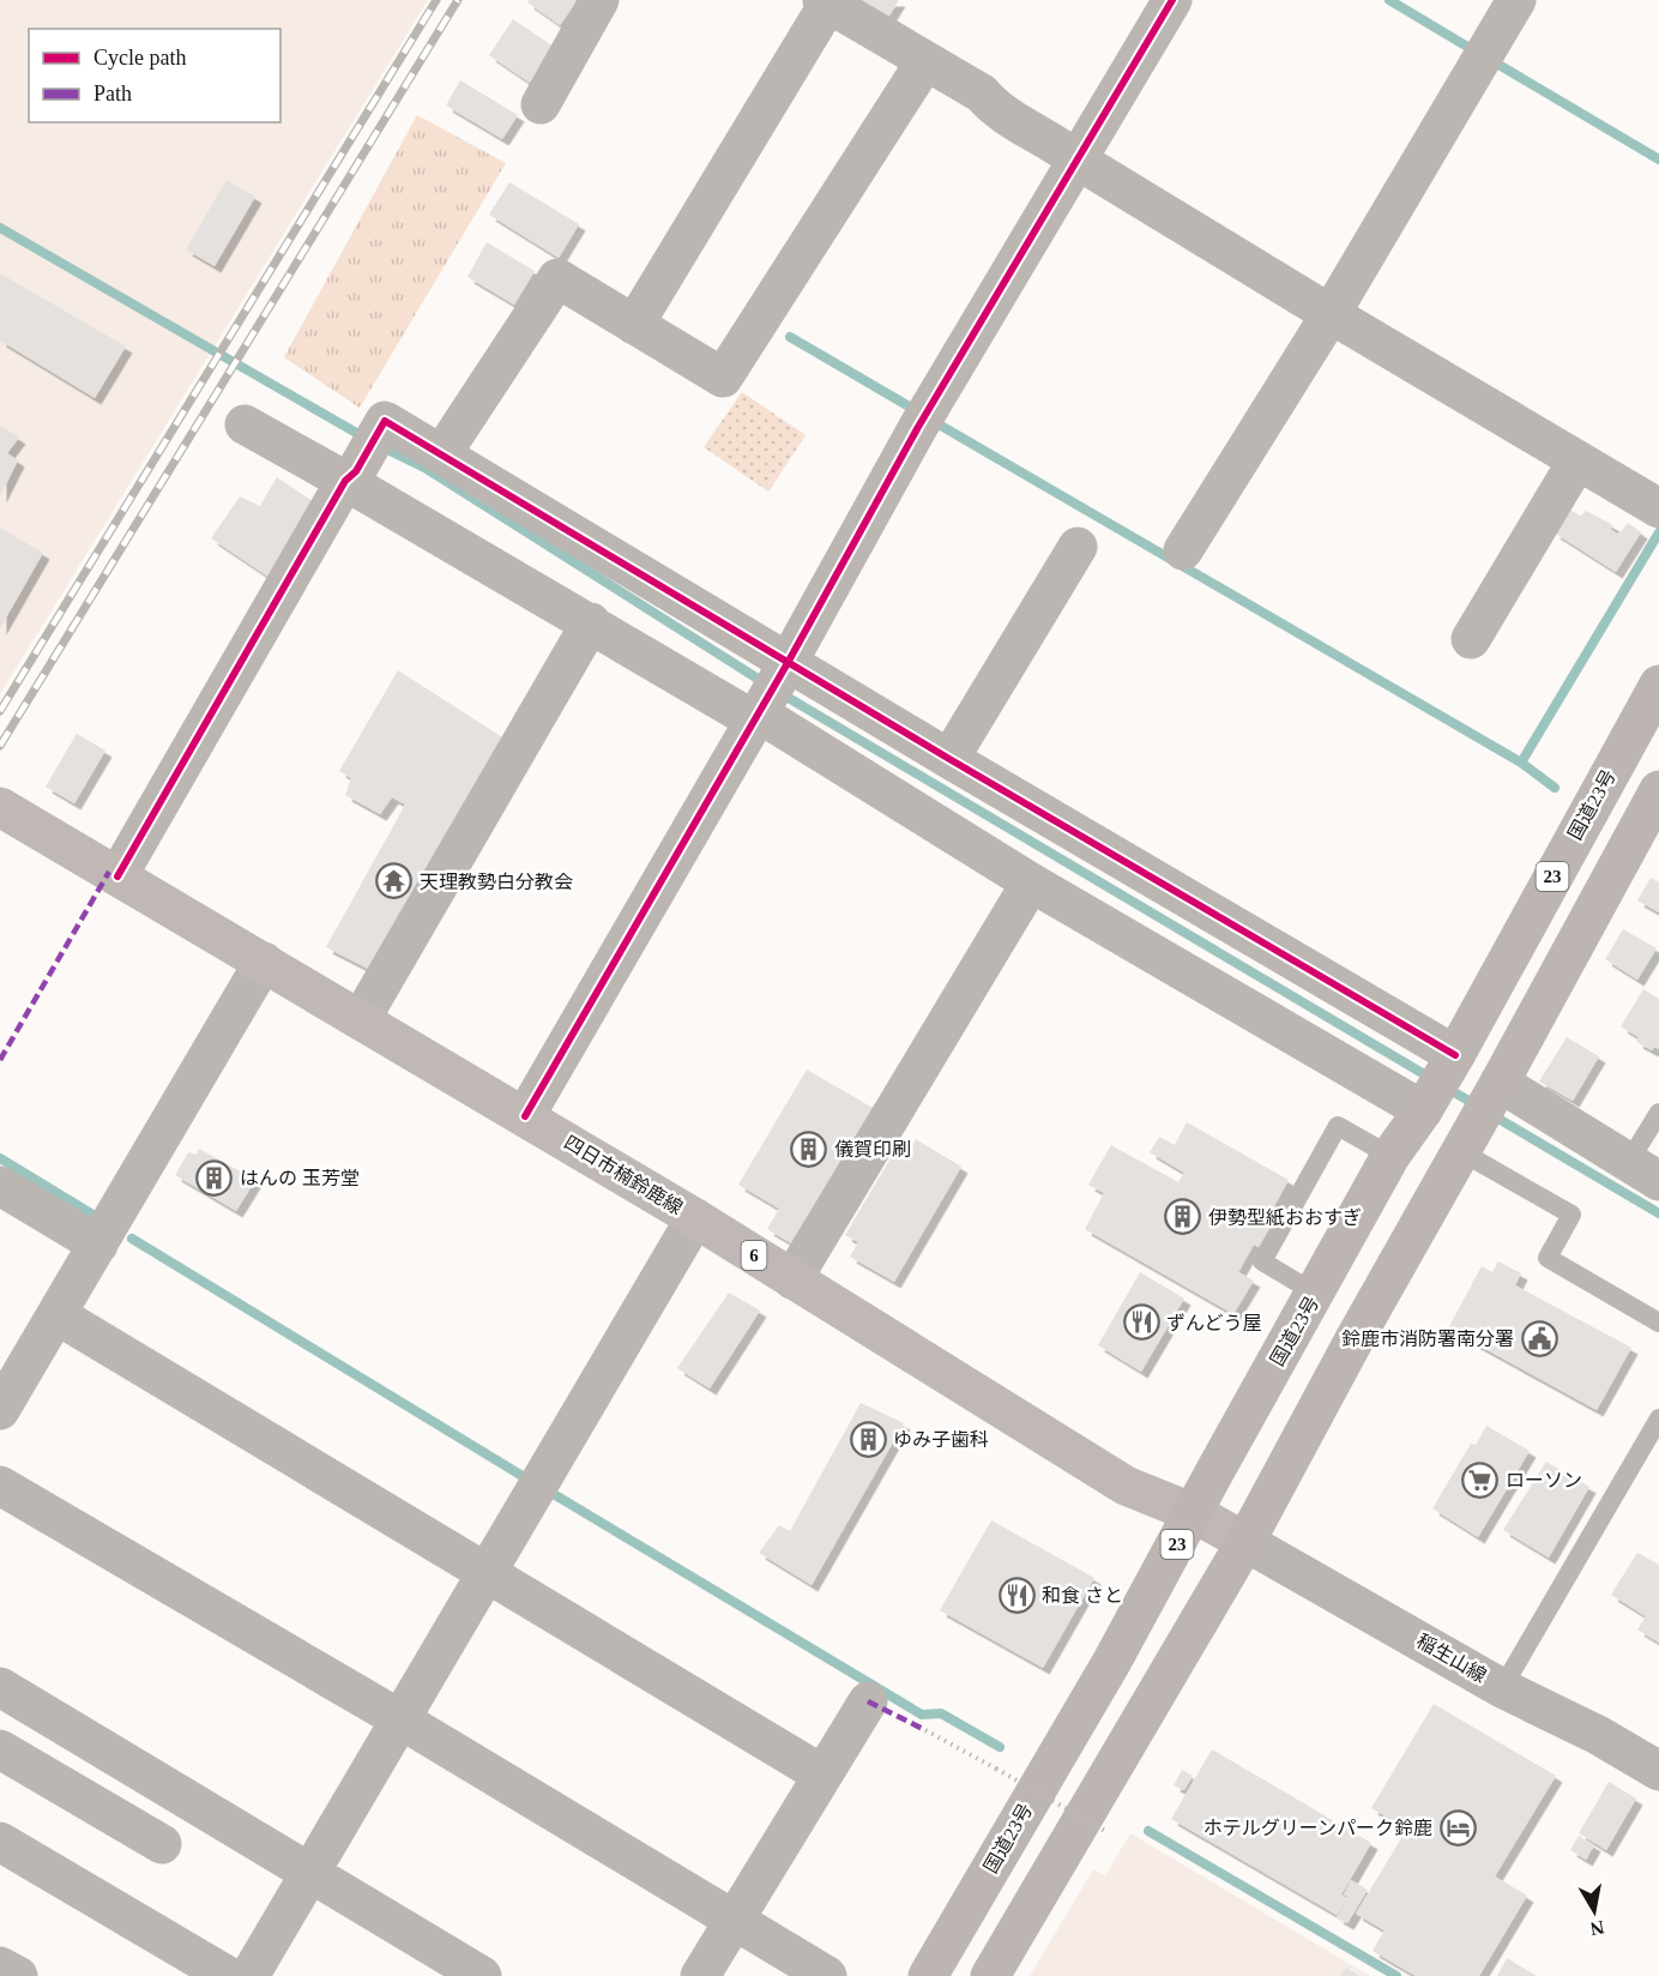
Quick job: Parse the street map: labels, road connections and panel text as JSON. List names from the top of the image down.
{
  "streets": {
    "highway": ["国道23号", "23"],
    "main road": ["四日市楠鈴鹿線", "6", "稲生山線"]
  },
  "crossings": [
    ["国道23号", "四日市楠鈴鹿線"],
    ["四日市楠鈴鹿線", "稲生山線"]
  ],
  "places": {
    "temple": ["天理教勢白分教会"],
    "building": [
      "儀賀印刷",
      "はんの 玉芳堂",
      "伊勢型紙おおすぎ",
      "ゆみ子歯科"
    ],
    "restaurant": ["ずんどう屋", "和食 さと"],
    "public building": ["鈴鹿市消防署南分署"],
    "supermarket": ["ローソン"],
    "hotel": ["ホテルグリーンパーク鈴鹿"]
  },
  "legend": ["Cycle path", "Path"],
  "north": "bottom"
}
